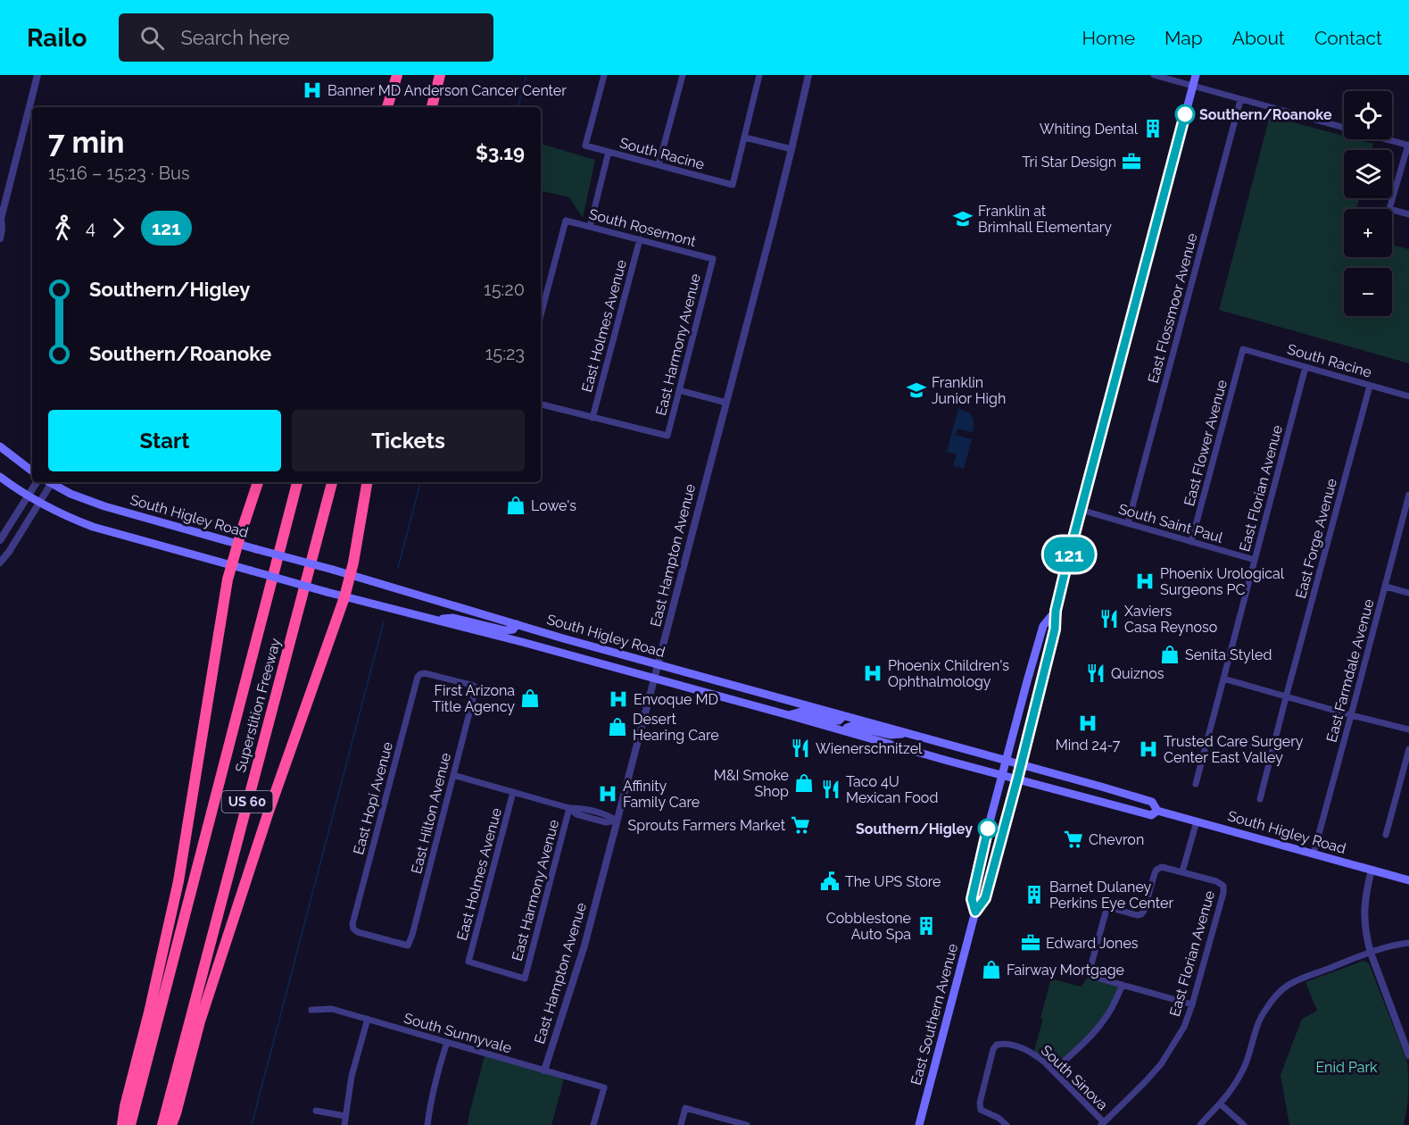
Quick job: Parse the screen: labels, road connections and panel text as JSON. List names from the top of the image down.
{
  "streets": {
    "highway": ["Superstition Freeway", "US 60"],
    "main road": ["South Higley Road", "East Southern Avenue"],
    "street": [
      "South Racine",
      "South Rosemont",
      "East Flossmoor Avenue",
      "East Holmes Avenue",
      "East Harmony Avenue",
      "East Flower Avenue",
      "East Florian Avenue",
      "South Saint Paul",
      "East Forge Avenue",
      "East Hampton Avenue",
      "East Farmdale Avenue",
      "East Hopi Avenue",
      "East Hilton Avenue",
      "South Sunnyvale",
      "South Sinova"
    ]
  },
  "crossings": [
    ["South Racine", "East Flower Avenue"],
    ["South Racine", "East Florian Avenue"],
    ["South Racine", "East Forge Avenue"],
    ["South Rosemont", "East Holmes Avenue"],
    ["South Rosemont", "East Harmony Avenue"],
    ["East Flossmoor Avenue", "South Saint Paul"],
    ["East Holmes Avenue", "East Harmony Avenue"],
    ["East Flower Avenue", "South Saint Paul"],
    ["East Florian Avenue", "South Saint Paul"],
    ["East Florian Avenue", "South Sinova"],
    ["South Higley Road", "East Hampton Avenue"],
    ["South Higley Road", "East Farmdale Avenue"],
    ["South Higley Road", "East Southern Avenue"],
    ["South Saint Paul", "East Southern Avenue"],
    ["East Hampton Avenue", "South Sunnyvale"],
    ["East Hopi Avenue", "East Hilton Avenue"]
  ],
  "parks": ["Enid Park"],
  "places": {
    "hospital": [
      "Banner MD Anderson Cancer Center",
      "Phoenix Urological Surgeons PC",
      "Phoenix Children's Ophthalmology",
      "Envoque MD",
      "Mind 24-7",
      "Trusted Care Surgery Center East Valley",
      "Affinity Family Care"
    ],
    "other": ["Southern/Roanoke", "Southern/Higley"],
    "building": ["Whiting Dental", "Barnet Dulaney Perkins Eye Center", "Cobblestone Auto Spa"],
    "office": ["Tri Star Design", "Edward Jones"],
    "school or university": ["Franklin at Brimhall Elementary", "Franklin Junior High"],
    "shop": [
      "Lowe's",
      "Senita Styled",
      "First Arizona Title Agency",
      "Desert Hearing Care",
      "M&I Smoke Shop",
      "Fairway Mortgage"
    ],
    "restaurant": [
      "Xaviers Casa Reynoso",
      "Quiznos",
      "Wienerschnitzel",
      "Taco 4U Mexican Food"
    ],
    "supermarket": ["Sprouts Farmers Market", "Chevron"],
    "public building": ["The UPS Store"]
  },
  "lines": ["bus line 121"],
  "page": {
    "header": "Railo",
    "search": "Search here",
    "nav": [
      "Home",
      "Map",
      "About",
      "Contact"
    ],
    "on_map": "121",
    "map_buttons": ["+", "−"],
    "heading": ["7 min", "15:16 – 15:23 · Bus", "$3.19"],
    "legs": ["4", "121"],
    "list": [
      {
        "name": "Southern/Higley",
        "value": "15:20"
      },
      {
        "name": "Southern/Roanoke",
        "value": "15:23"
      }
    ],
    "buttons": ["Start", "Tickets"]
  }
}
